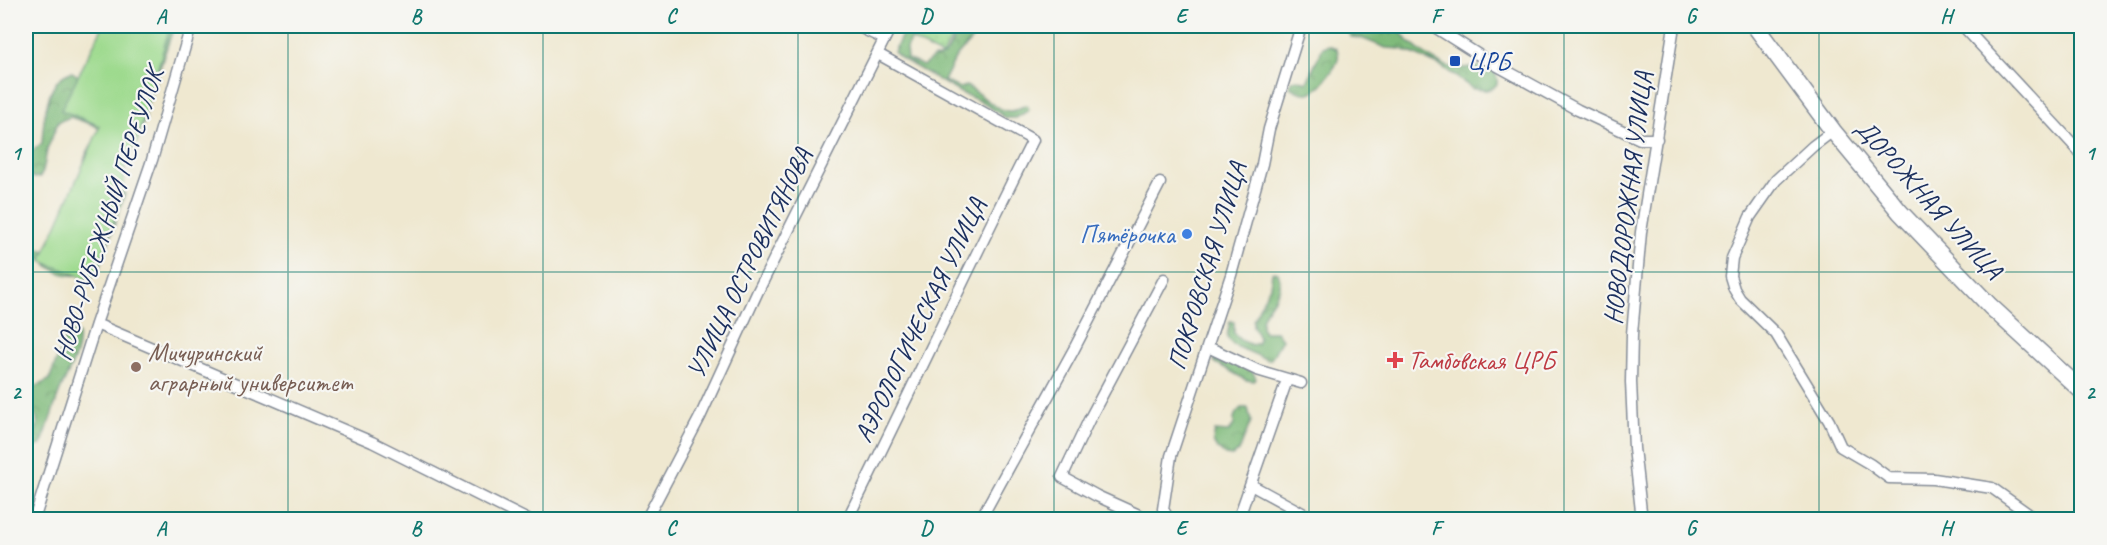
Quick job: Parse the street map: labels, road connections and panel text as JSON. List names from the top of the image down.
{
  "streets": {
    "main road": ["ДОРОЖНАЯ УЛИЦА"],
    "street": [
      "НОВОДОРОЖНАЯ УЛИЦА",
      "НОВО-РУБЕЖНЫЙ ПЕРЕУЛОК",
      "УЛИЦА ОСТРОВИТЯНОВА",
      "ПОКРОВСКАЯ УЛИЦА",
      "АЭРОЛОГИЧЕСКАЯ УЛИЦА"
    ]
  },
  "crossings": [
    ["УЛИЦА ОСТРОВИТЯНОВА", "АЭРОЛОГИЧЕСКАЯ УЛИЦА"]
  ],
  "places": {
    "transit": ["ЦРБ"],
    "other": ["Пятёрочка", "Мичуринский аграрный университет"],
    "health": ["Тамбовская ЦРБ"]
  },
  "grid": {
    "columns": [
      "A",
      "B",
      "C",
      "D",
      "E",
      "F",
      "G",
      "H"
    ],
    "rows": ["1", "2"]
  }
}
